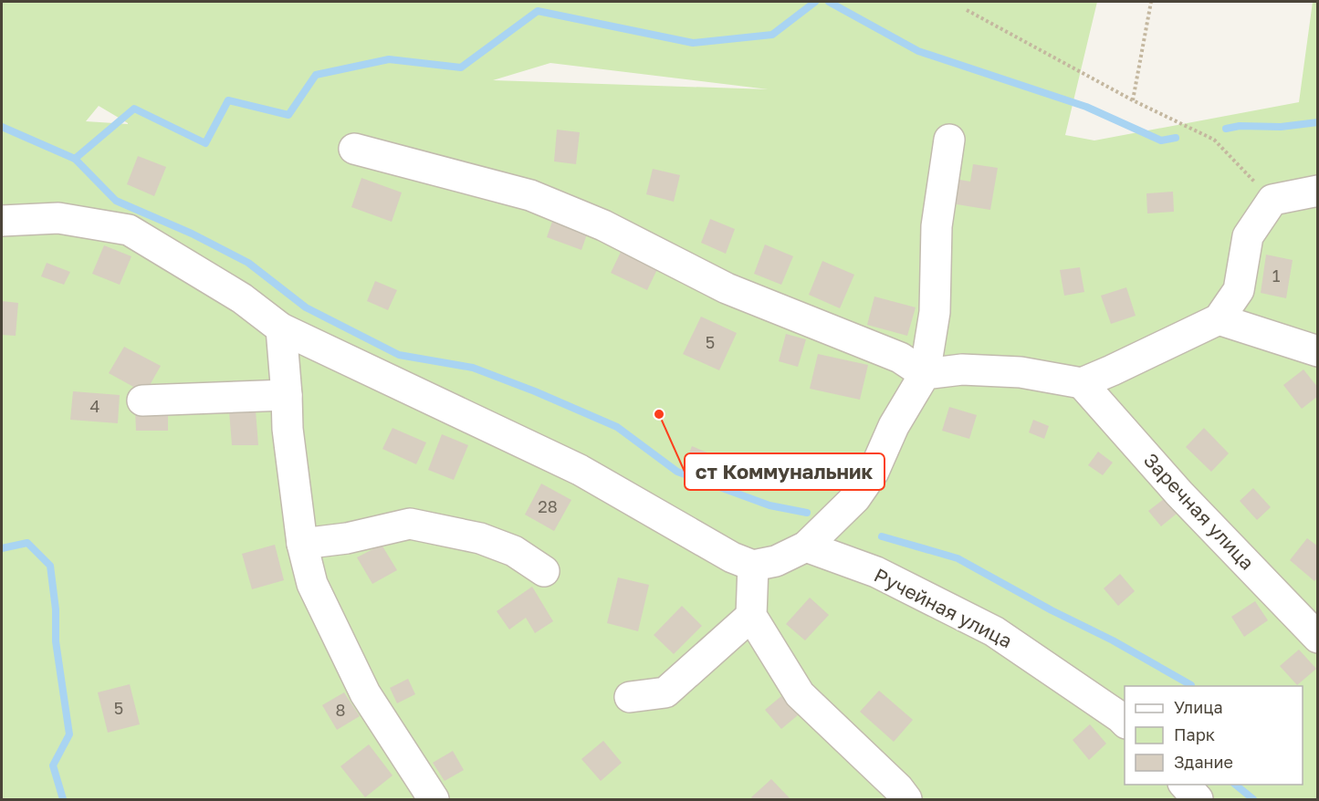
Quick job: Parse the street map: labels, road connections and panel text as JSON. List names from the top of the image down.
{
  "streets": {
    "street": ["Заречная улица", "Ручейная улица"]
  },
  "places": ["ст Коммунальник"],
  "house_numbers": [
    "1",
    "5",
    "4",
    "28",
    "5",
    "8"
  ],
  "legend": ["Улица", "Парк", "Здание"]
}
